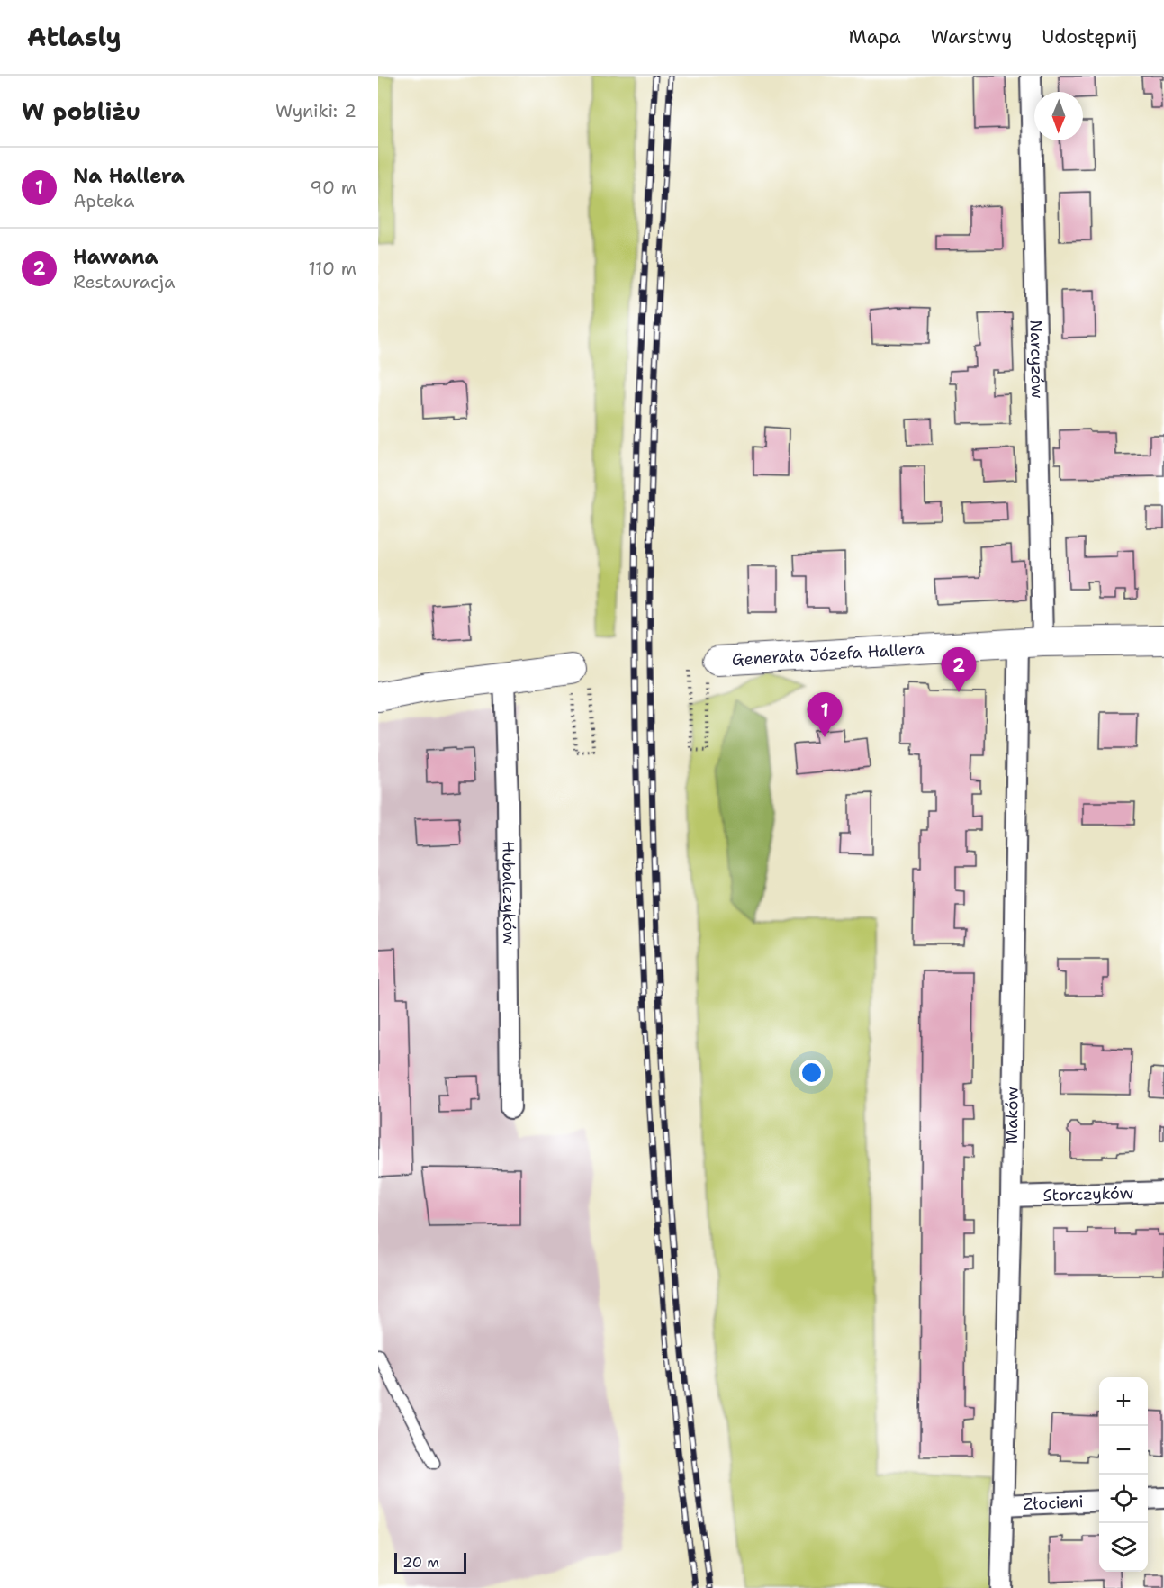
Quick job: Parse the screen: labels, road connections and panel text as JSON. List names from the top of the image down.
{
  "streets": {
    "street": [
      "Narcyzów",
      "Generała Józefa Hallera",
      "Hubalczyków",
      "Maków",
      "Storczyków",
      "Złocieni"
    ]
  },
  "crossings": [
    ["Narcyzów", "Generała Józefa Hallera"],
    ["Narcyzów", "Maków"],
    ["Generała Józefa Hallera", "Maków"],
    ["Maków", "Storczyków"],
    ["Maków", "Złocieni"]
  ],
  "scale_bar": "20 m",
  "north": "bottom",
  "page": {
    "header": "Atlasly",
    "nav": ["Mapa", "Warstwy", "Udostępnij"],
    "heading": ["W pobliżu", "Wyniki: 2"],
    "list": [
      {
        "mark": "1",
        "name": "Na Hallera",
        "note": "Apteka",
        "value": "90 m"
      },
      {
        "mark": "2",
        "name": "Hawana",
        "note": "Restauracja",
        "value": "110 m"
      }
    ],
    "pins": ["2", "1"],
    "map_buttons": ["+", "−"],
    "scale": "20 m"
  }
}
